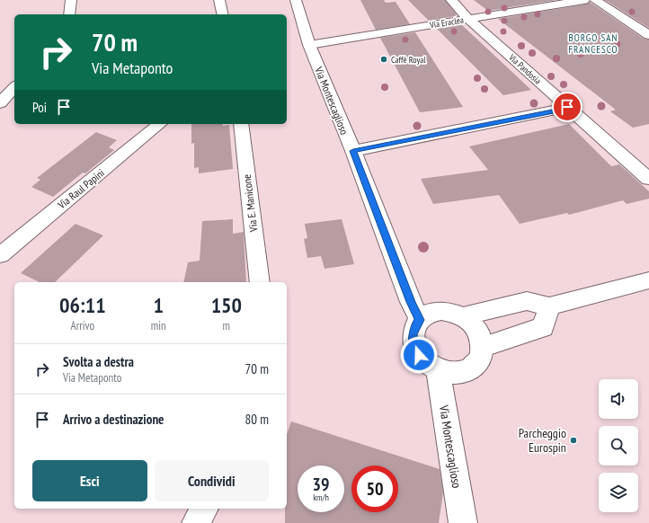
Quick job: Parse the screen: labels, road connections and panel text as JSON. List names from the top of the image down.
{
  "streets": {
    "street": [
      "Via Eraclea",
      "Via Pandosia",
      "Via Montescaglioso",
      "Via Raul Papini",
      "Via E. Manicone"
    ]
  },
  "crossings": [
    ["Via Eraclea", "Via Pandosia"],
    ["Via Eraclea", "Via Montescaglioso"]
  ],
  "districts": ["BORGO SAN FRANCESCO"],
  "places": ["Caffè Royal", "Parcheggio Eurospin"],
  "page": {
    "turn": ["70 m", "Via Metaponto"],
    "then": "Poi",
    "eta": [
      "06:11",
      "Arrivo",
      "1",
      "min",
      "150",
      "m"
    ],
    "list": [
      {
        "name": "Svolta a destra",
        "note": "Via Metaponto",
        "value": "70 m"
      },
      {
        "name": "Arrivo a destinazione",
        "value": "80 m"
      }
    ],
    "buttons": ["Esci", "Condividi"],
    "speed": "39 km/h",
    "limit": "50"
  }
}
